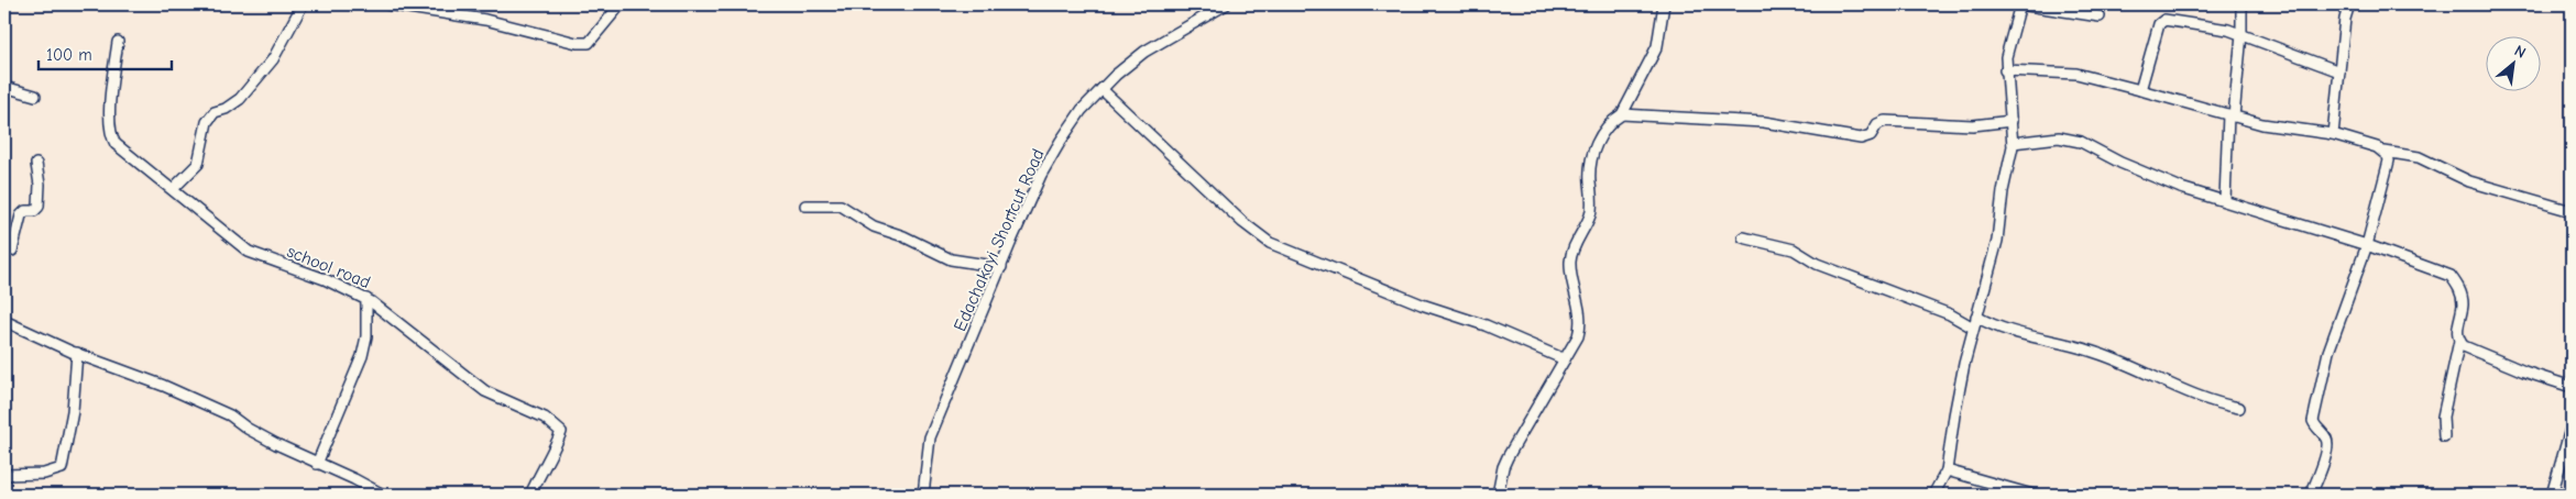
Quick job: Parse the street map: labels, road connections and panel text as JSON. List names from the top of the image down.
{
  "streets": {
    "street": ["Edachakayi Shortcut Road", "school road"]
  },
  "scale_bar": "100 m",
  "north": "top right"
}
